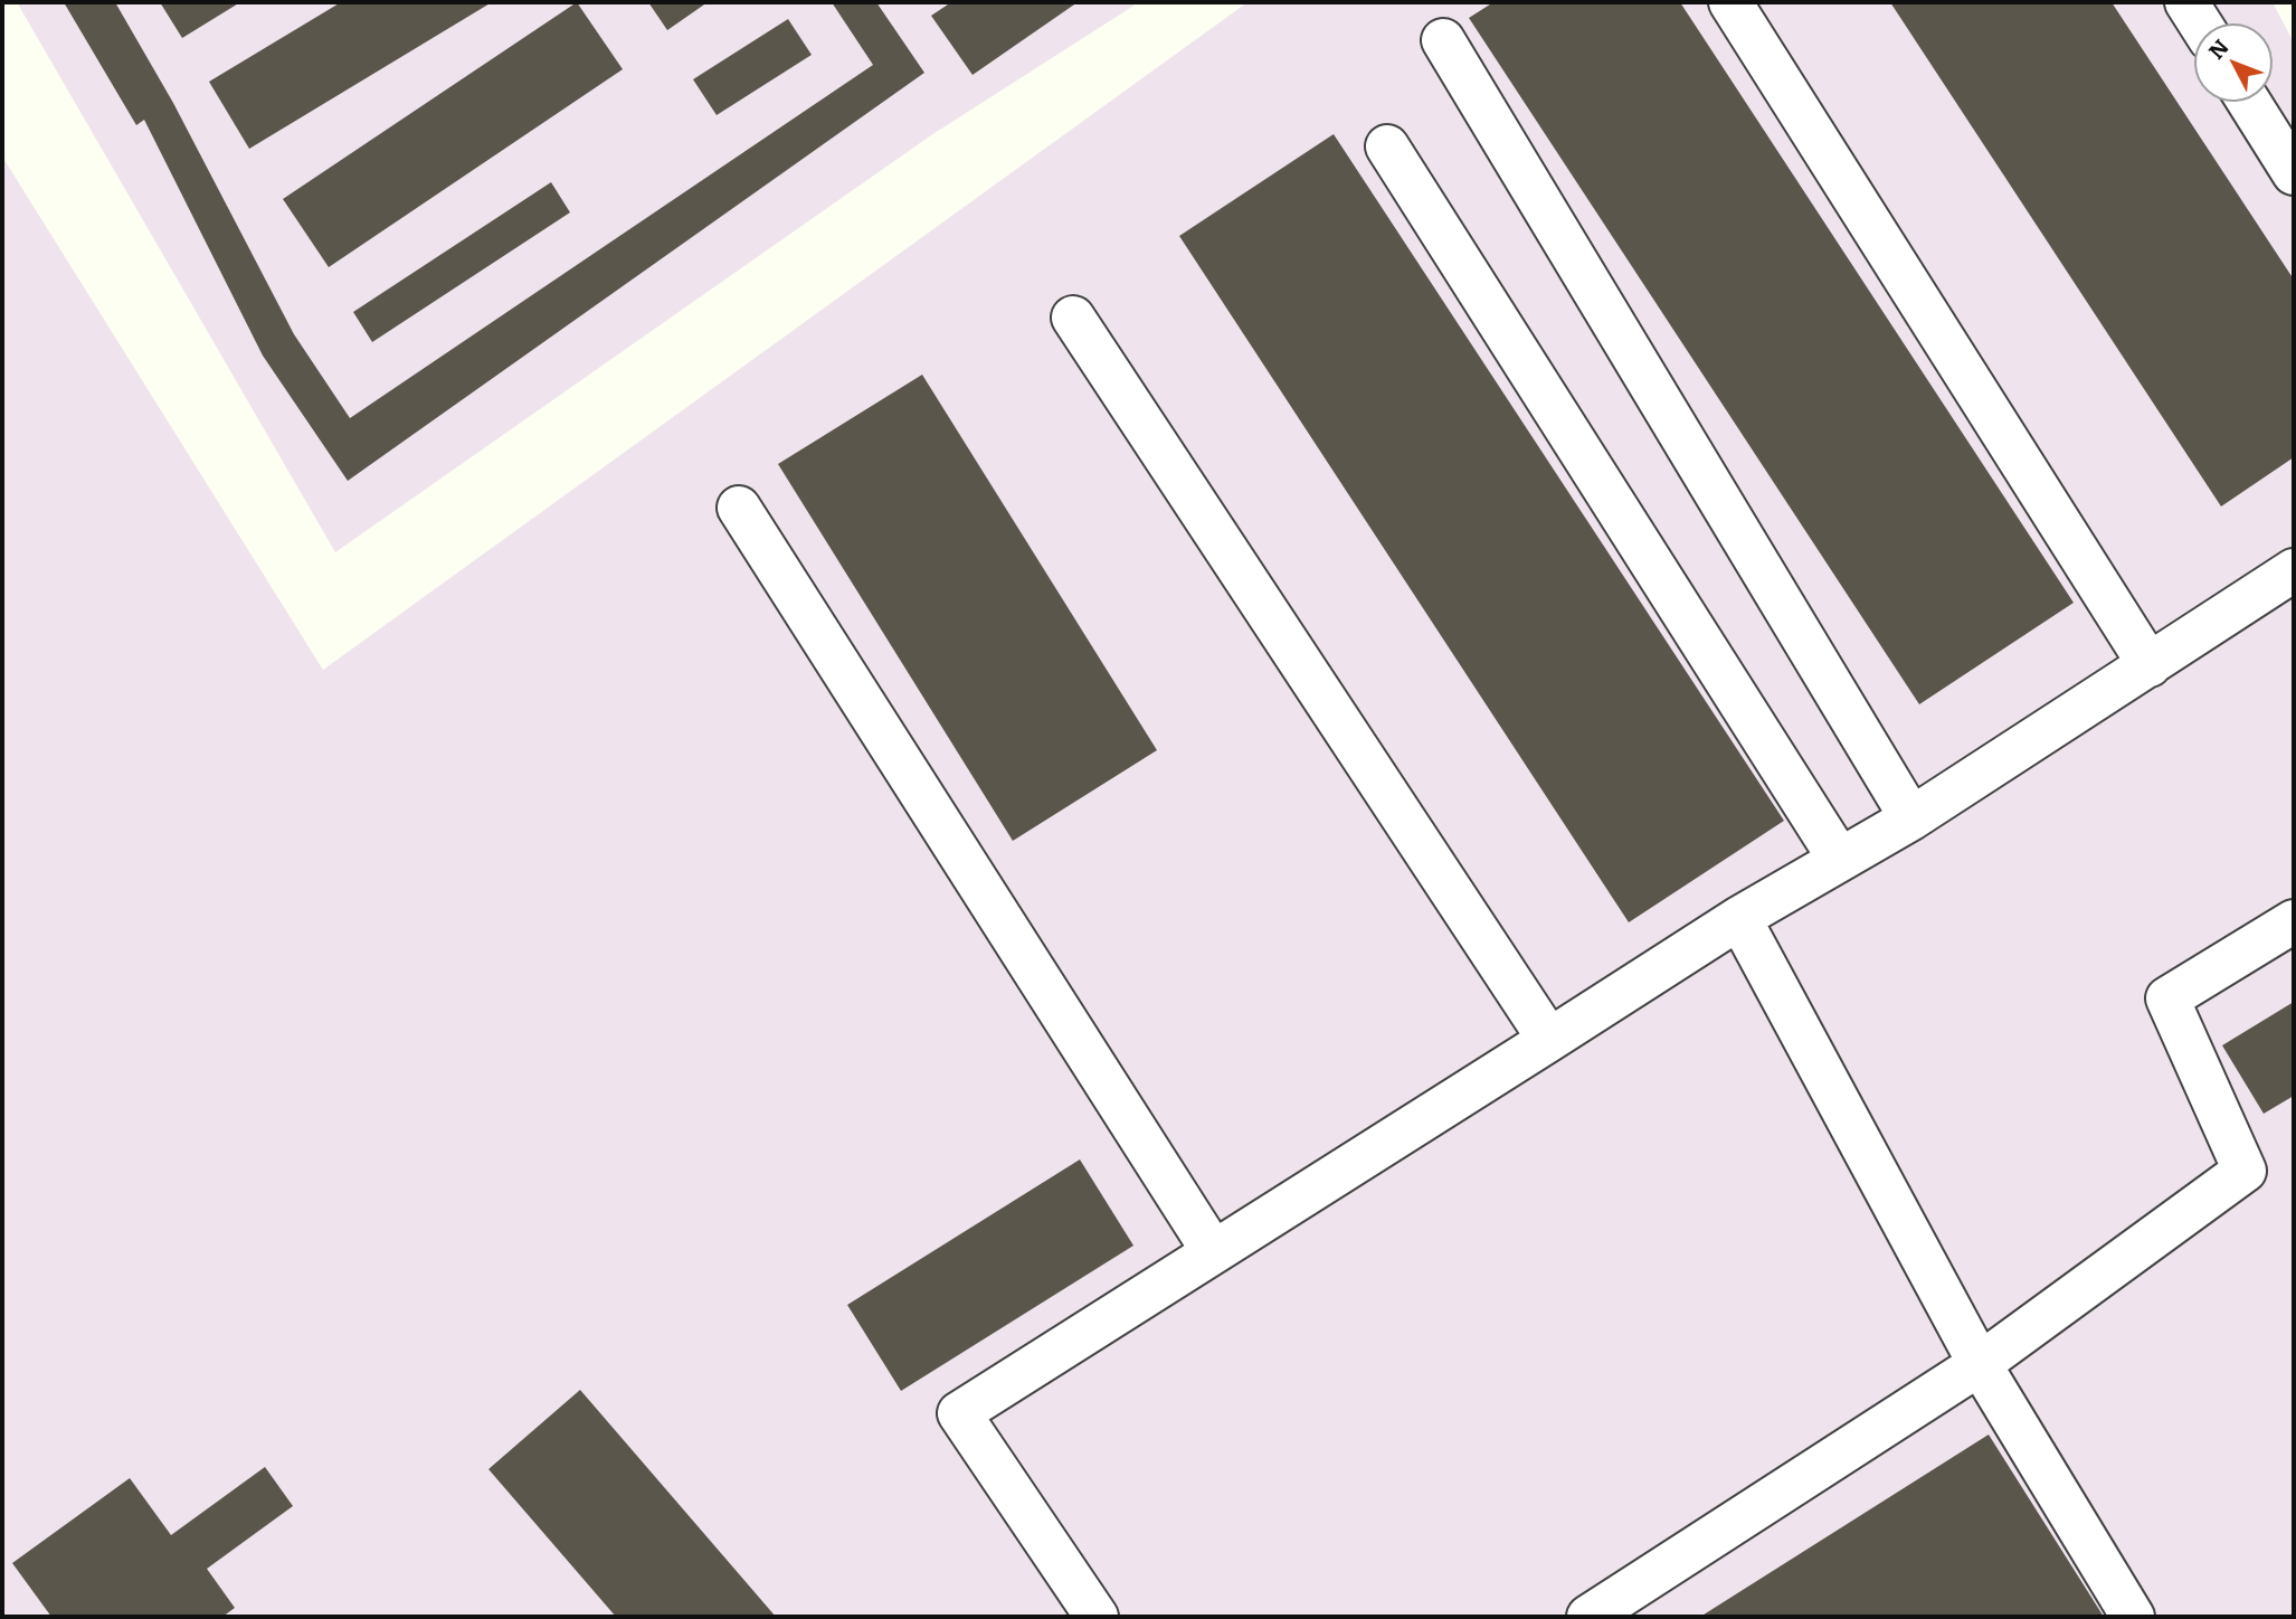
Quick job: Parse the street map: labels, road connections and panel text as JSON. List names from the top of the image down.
{
  "north": "top left"
}
